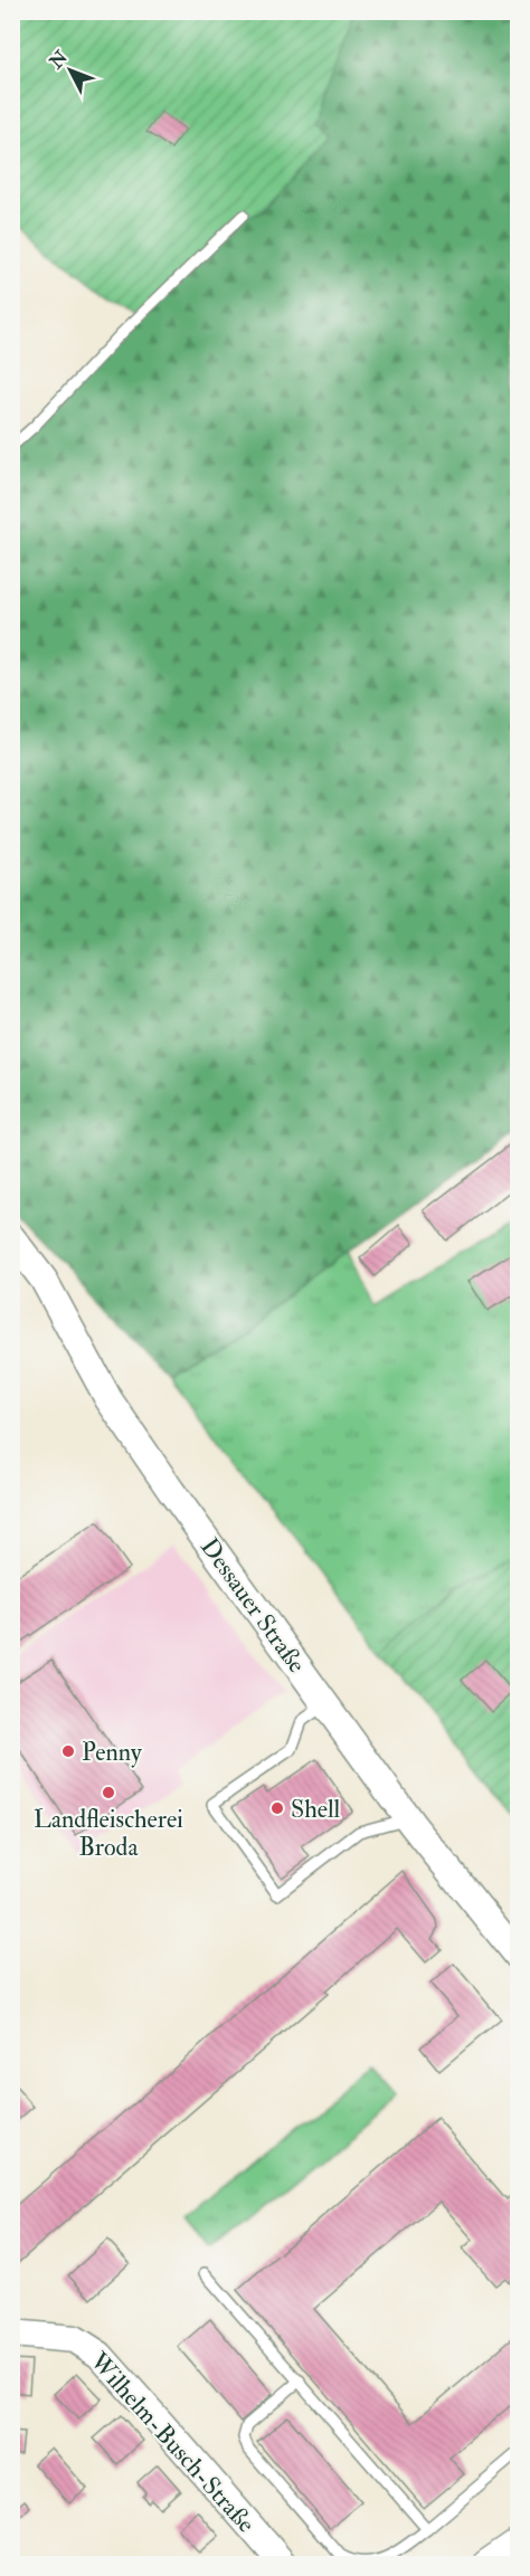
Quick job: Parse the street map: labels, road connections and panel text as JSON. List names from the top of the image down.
{
  "streets": {
    "main road": ["Dessauer Straße", "Wilhelm-Busch-Straße"]
  },
  "places": ["Penny", "Landfleischerei Broda", "Shell"],
  "north": "top left"
}
